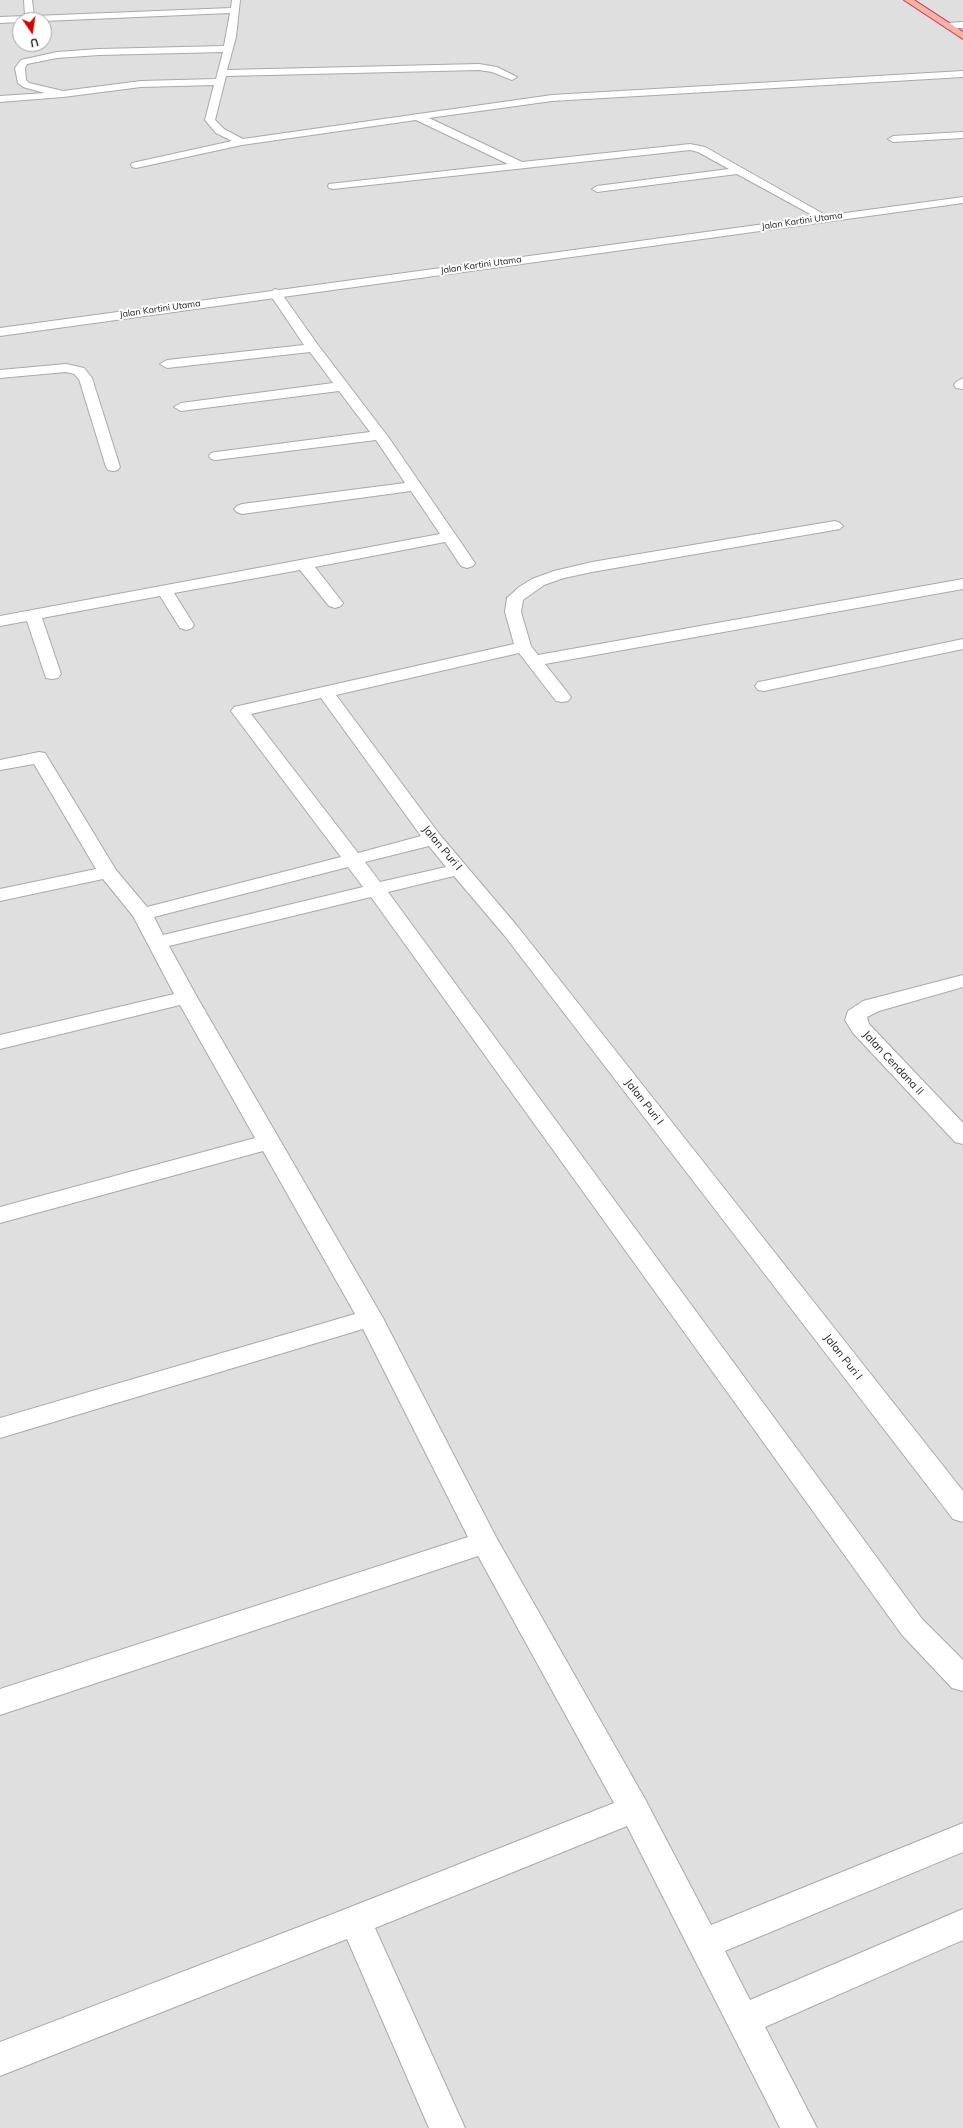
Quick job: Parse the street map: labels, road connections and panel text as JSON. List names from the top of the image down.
{
  "streets": {
    "street": ["Jalan Kartini Utama", "Jalan Puri I", "Jalan Cendana II"]
  },
  "north": "bottom"
}
